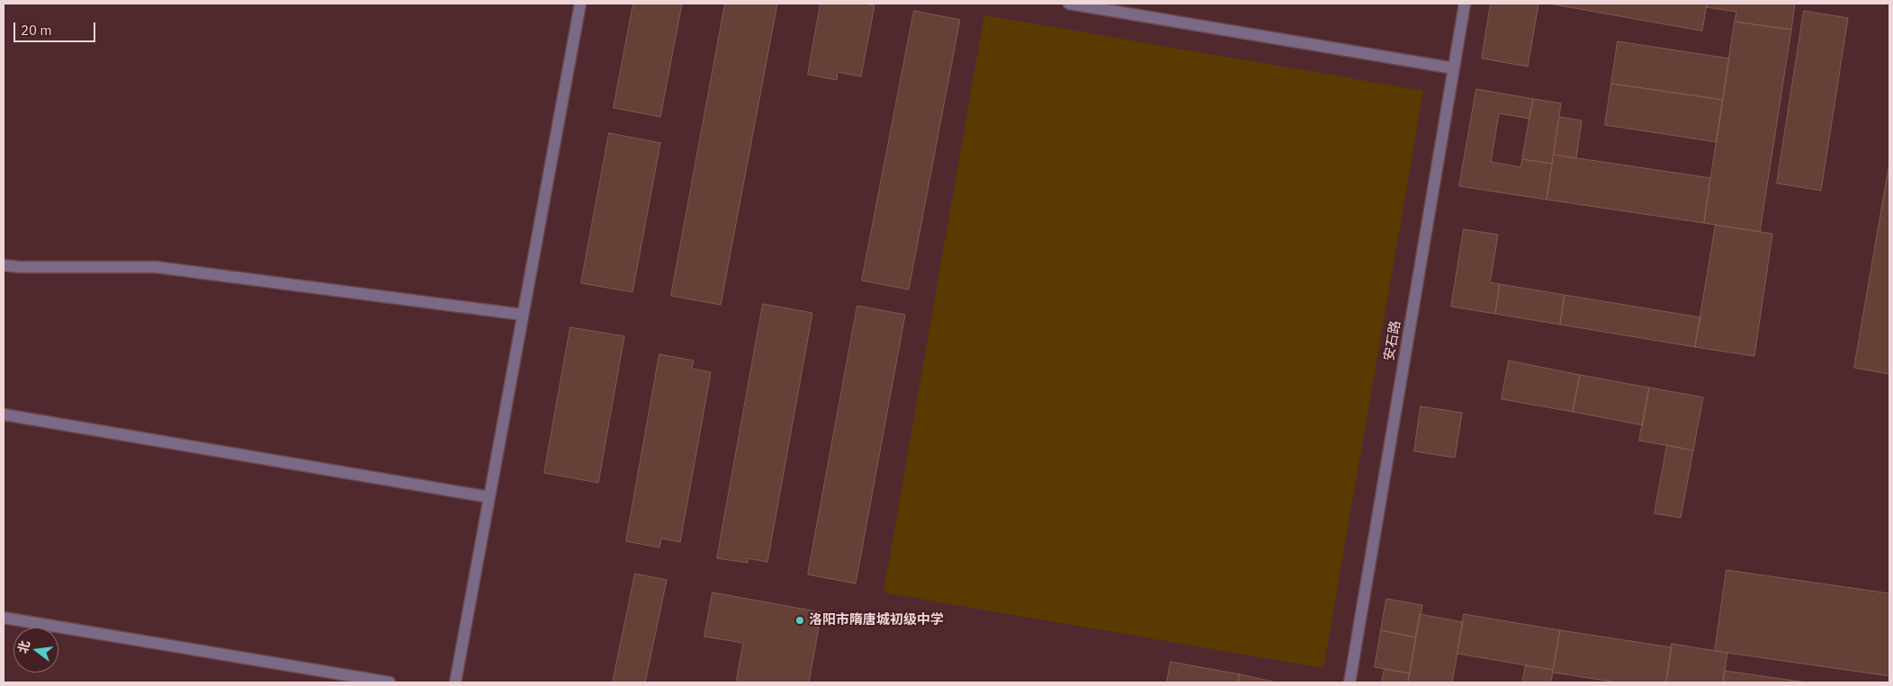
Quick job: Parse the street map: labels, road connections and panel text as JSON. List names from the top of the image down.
{
  "streets": {
    "street": ["安石路"]
  },
  "places": ["洛阳市隋唐城初级中学"],
  "scale_bar": "20 m",
  "north": "left"
}
